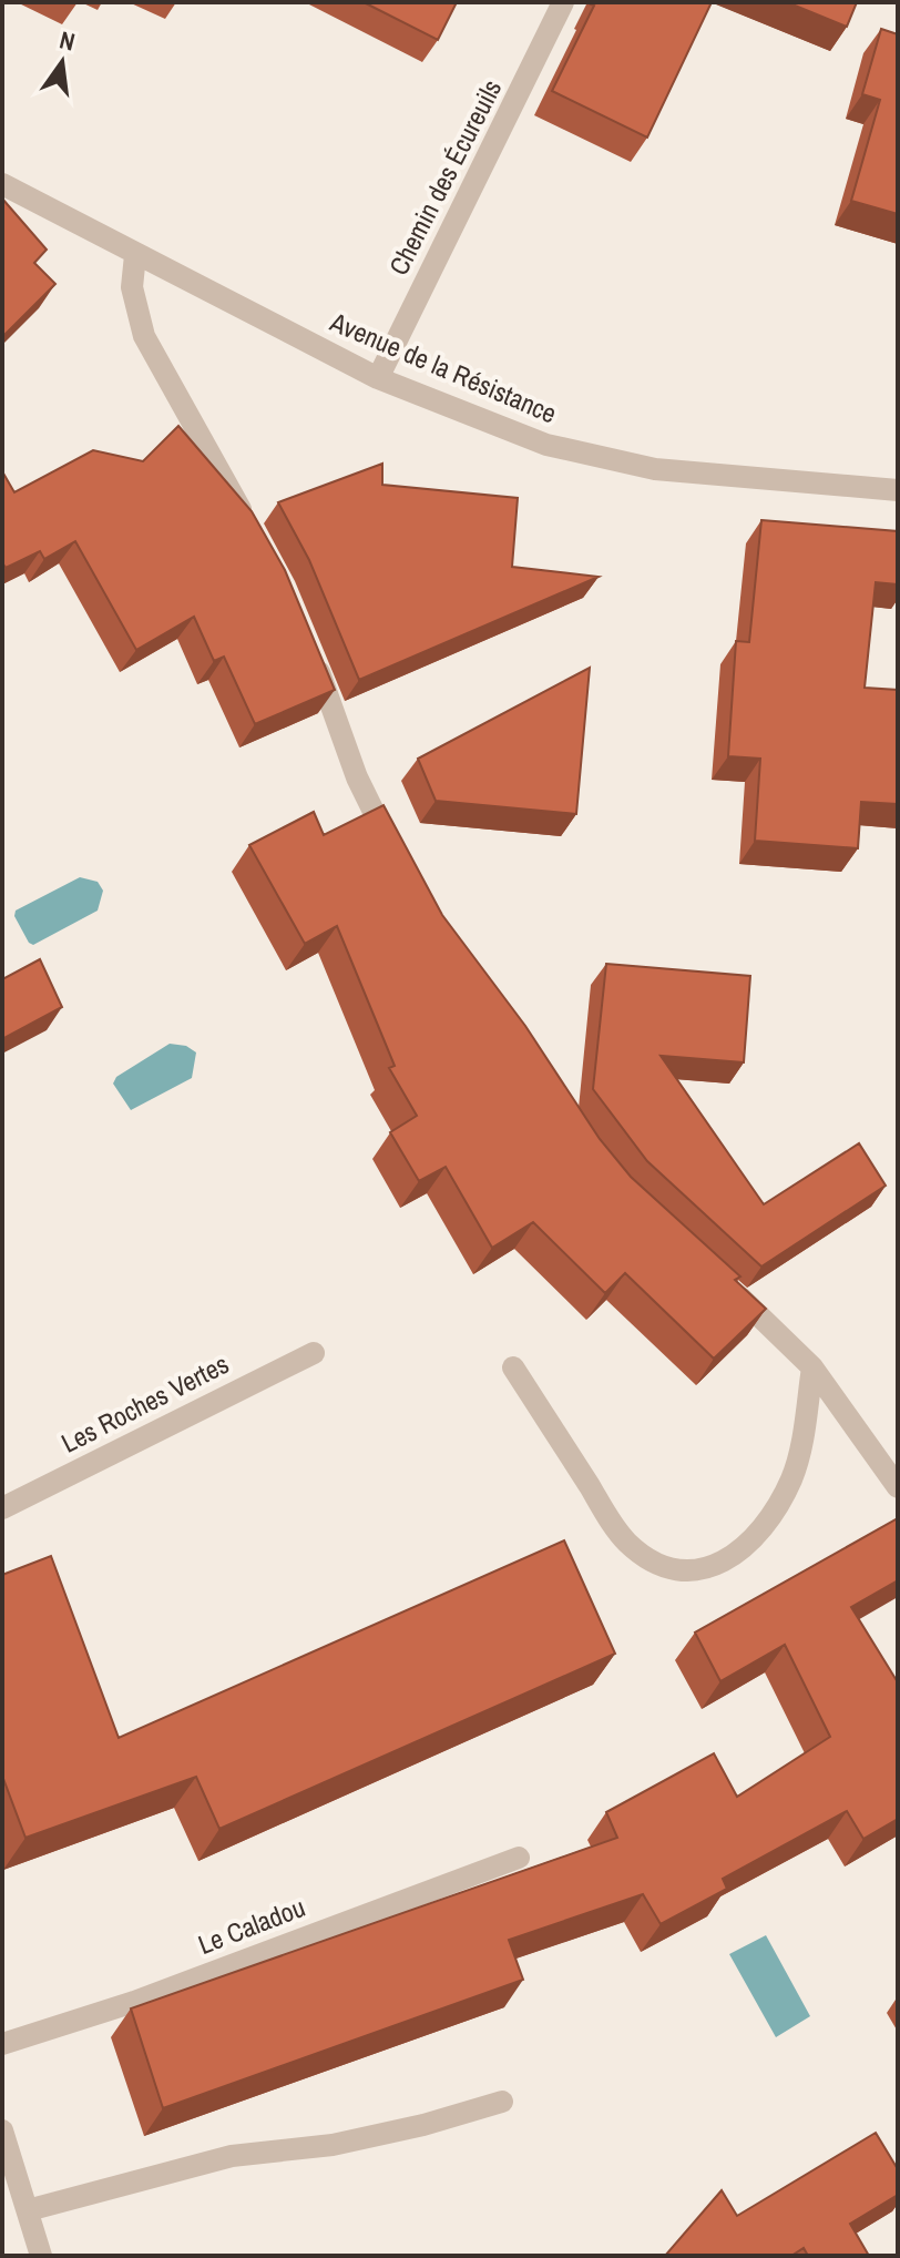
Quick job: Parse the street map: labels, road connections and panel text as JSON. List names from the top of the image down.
{
  "streets": {
    "street": [
      "Chemin des Écureuils",
      "Avenue de la Résistance",
      "Les Roches Vertes",
      "Le Caladou"
    ]
  },
  "crossings": [
    ["Chemin des Écureuils", "Avenue de la Résistance"]
  ],
  "north": "top"
}
